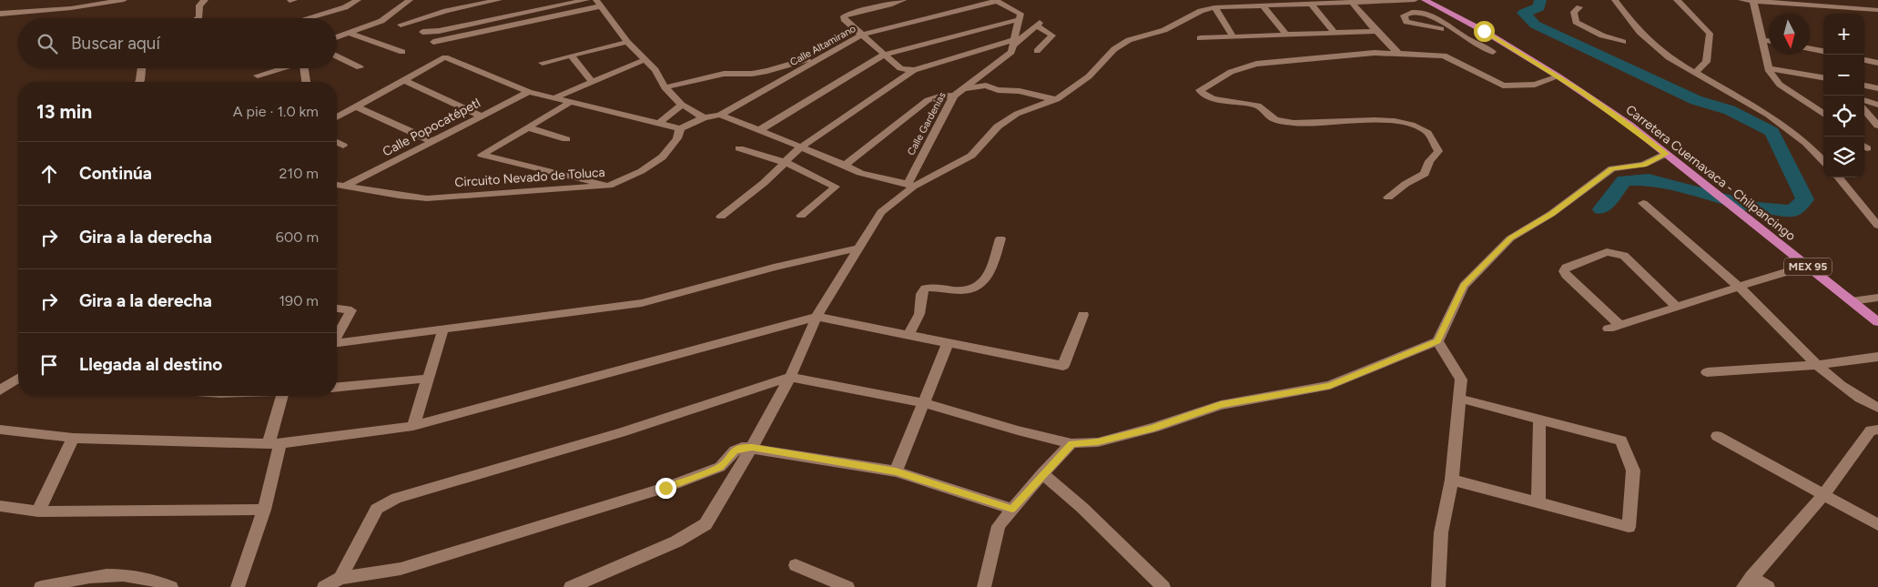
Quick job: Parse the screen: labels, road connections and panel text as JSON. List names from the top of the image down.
{
  "streets": {
    "main road": ["Carretera Cuernavaca - Chilpancingo", "MEX 95"],
    "street": [
      "Calle Altamirano",
      "Calle Gardenias",
      "Calle Popocatépetl",
      "Circuito Nevado de Toluca"
    ]
  },
  "crossings": [
    ["Calle Altamirano", "Circuito Nevado de Toluca"],
    ["Calle Popocatépetl", "Circuito Nevado de Toluca"]
  ],
  "north": "bottom",
  "page": {
    "map_buttons": ["+", "−"],
    "search": "Buscar aquí",
    "heading": ["13 min", "A pie · 1.0 km"],
    "list": [
      ["Continúa", "210 m"],
      ["Gira a la derecha", "600 m"],
      ["Gira a la derecha", "190 m"],
      "Llegada al destino"
    ]
  }
}
